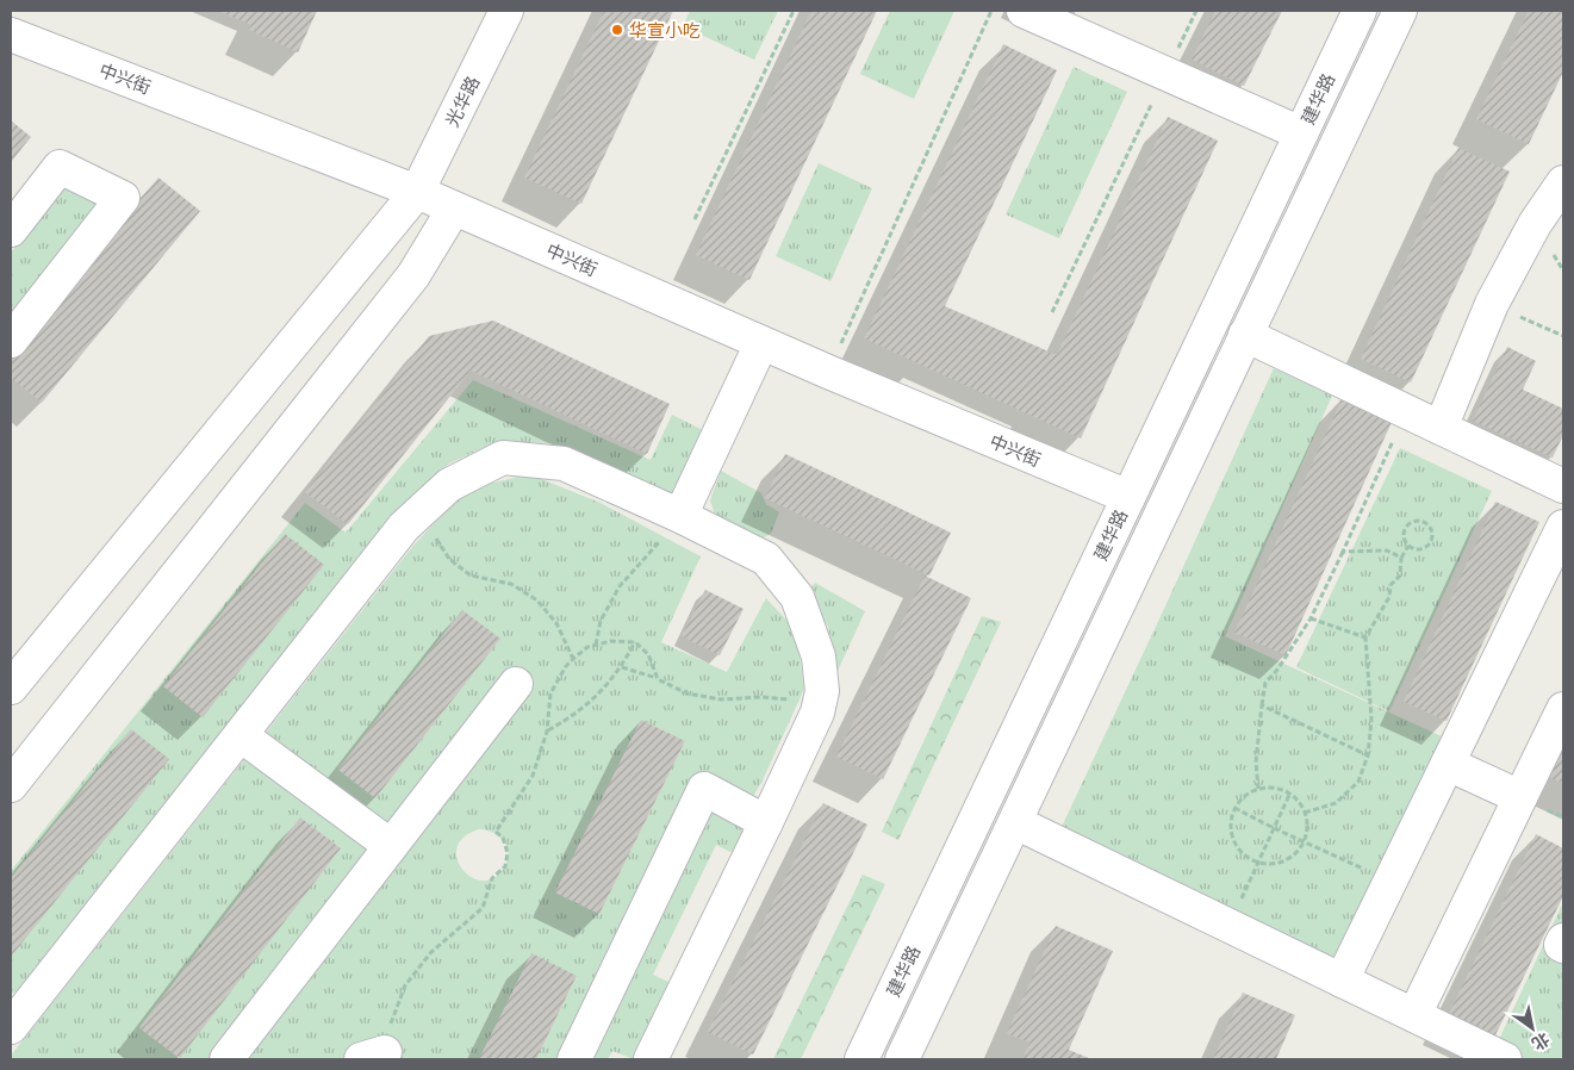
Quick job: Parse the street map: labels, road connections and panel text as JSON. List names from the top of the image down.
{
  "streets": {
    "street": ["中兴街", "建华路", "光华路"]
  },
  "crossings": [
    ["中兴街", "建华路"],
    ["中兴街", "光华路"]
  ],
  "places": ["华宣小吃"],
  "north": "bottom right"
}
